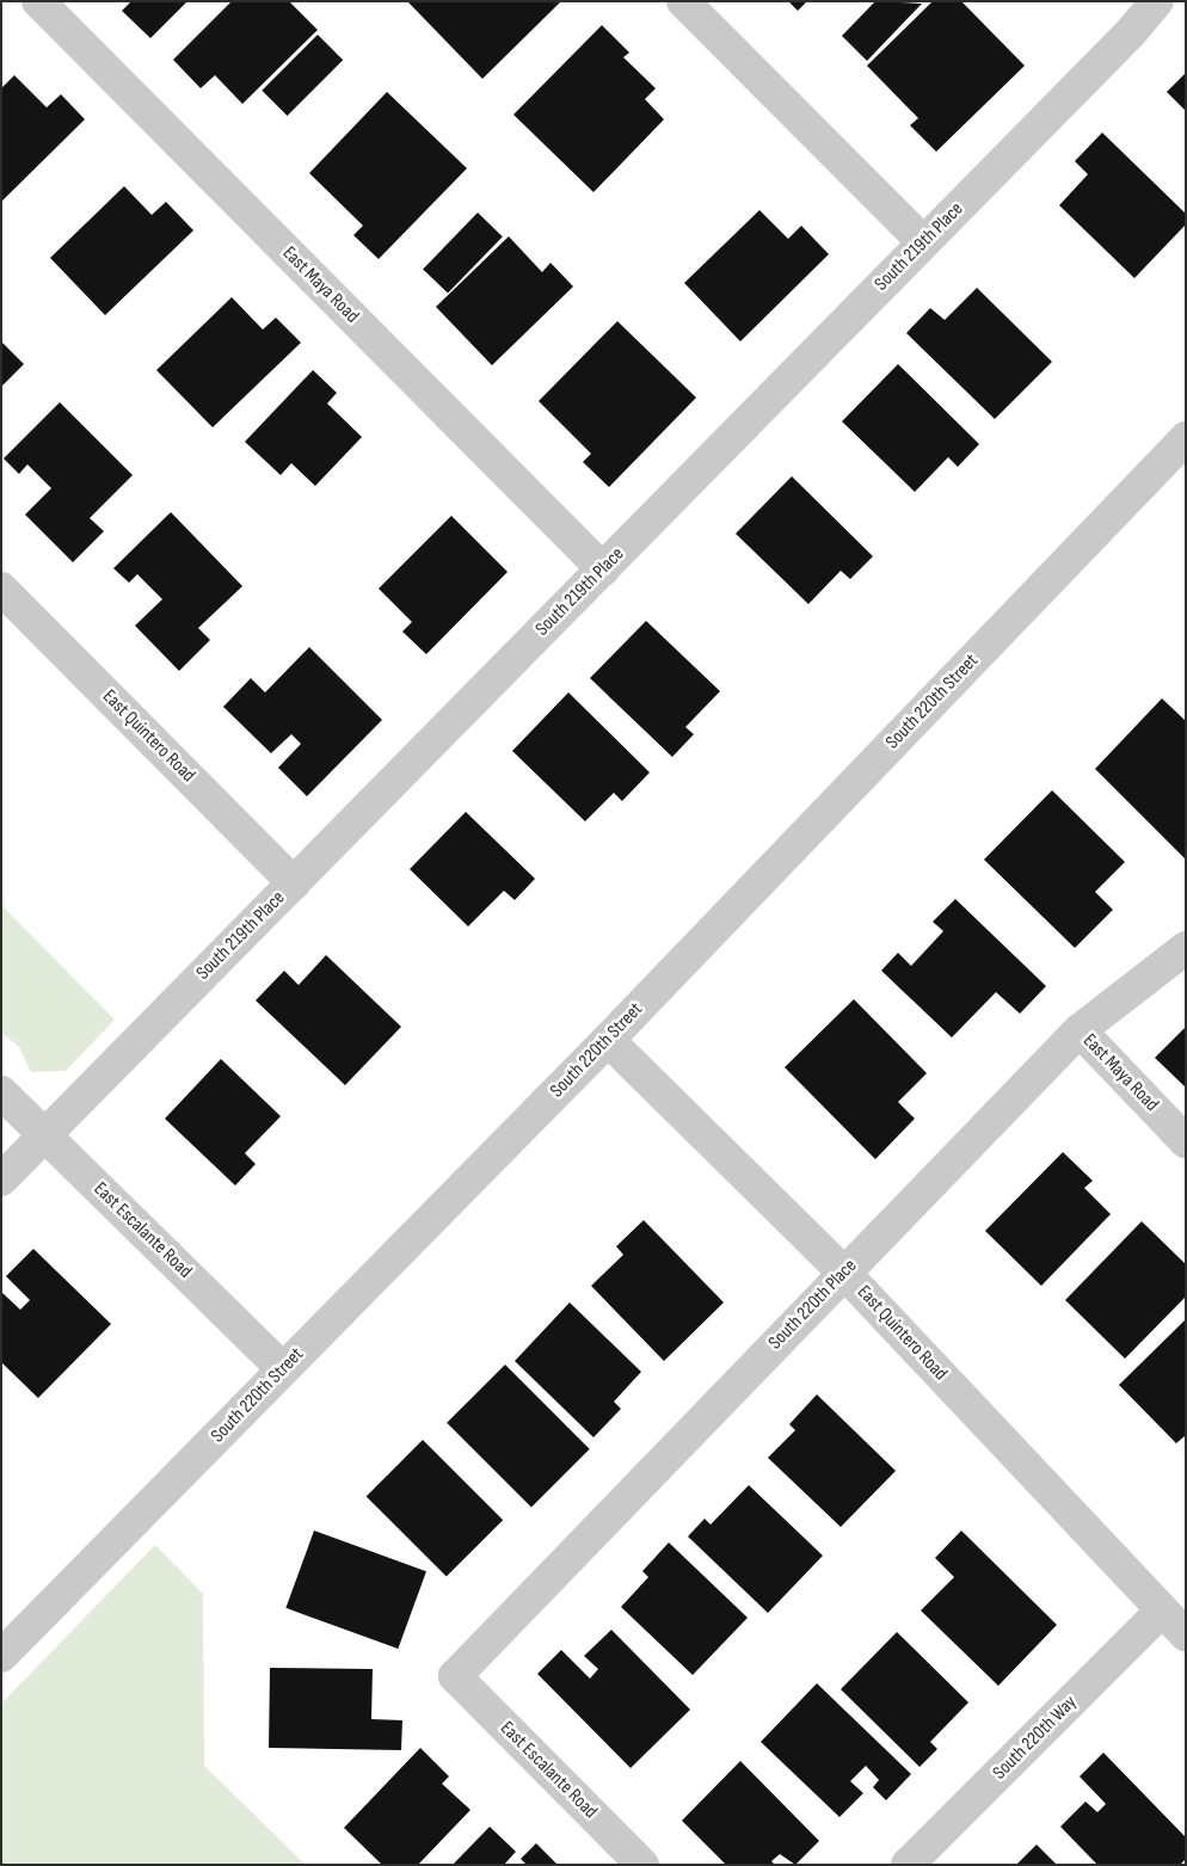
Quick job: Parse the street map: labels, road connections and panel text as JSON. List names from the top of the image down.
{
  "streets": {
    "street": [
      "South 219th Place",
      "East Maya Road",
      "South 220th Street",
      "East Quintero Road",
      "East Escalante Road",
      "South 220th Place",
      "South 220th Way"
    ]
  },
  "crossings": [
    ["South 219th Place", "East Maya Road"],
    ["South 219th Place", "East Quintero Road"],
    ["South 219th Place", "East Escalante Road"],
    ["East Maya Road", "South 220th Place"],
    ["South 220th Street", "East Quintero Road"],
    ["South 220th Street", "East Escalante Road"],
    ["East Quintero Road", "South 220th Place"],
    ["East Quintero Road", "South 220th Way"],
    ["East Escalante Road", "South 220th Place"]
  ]
}
